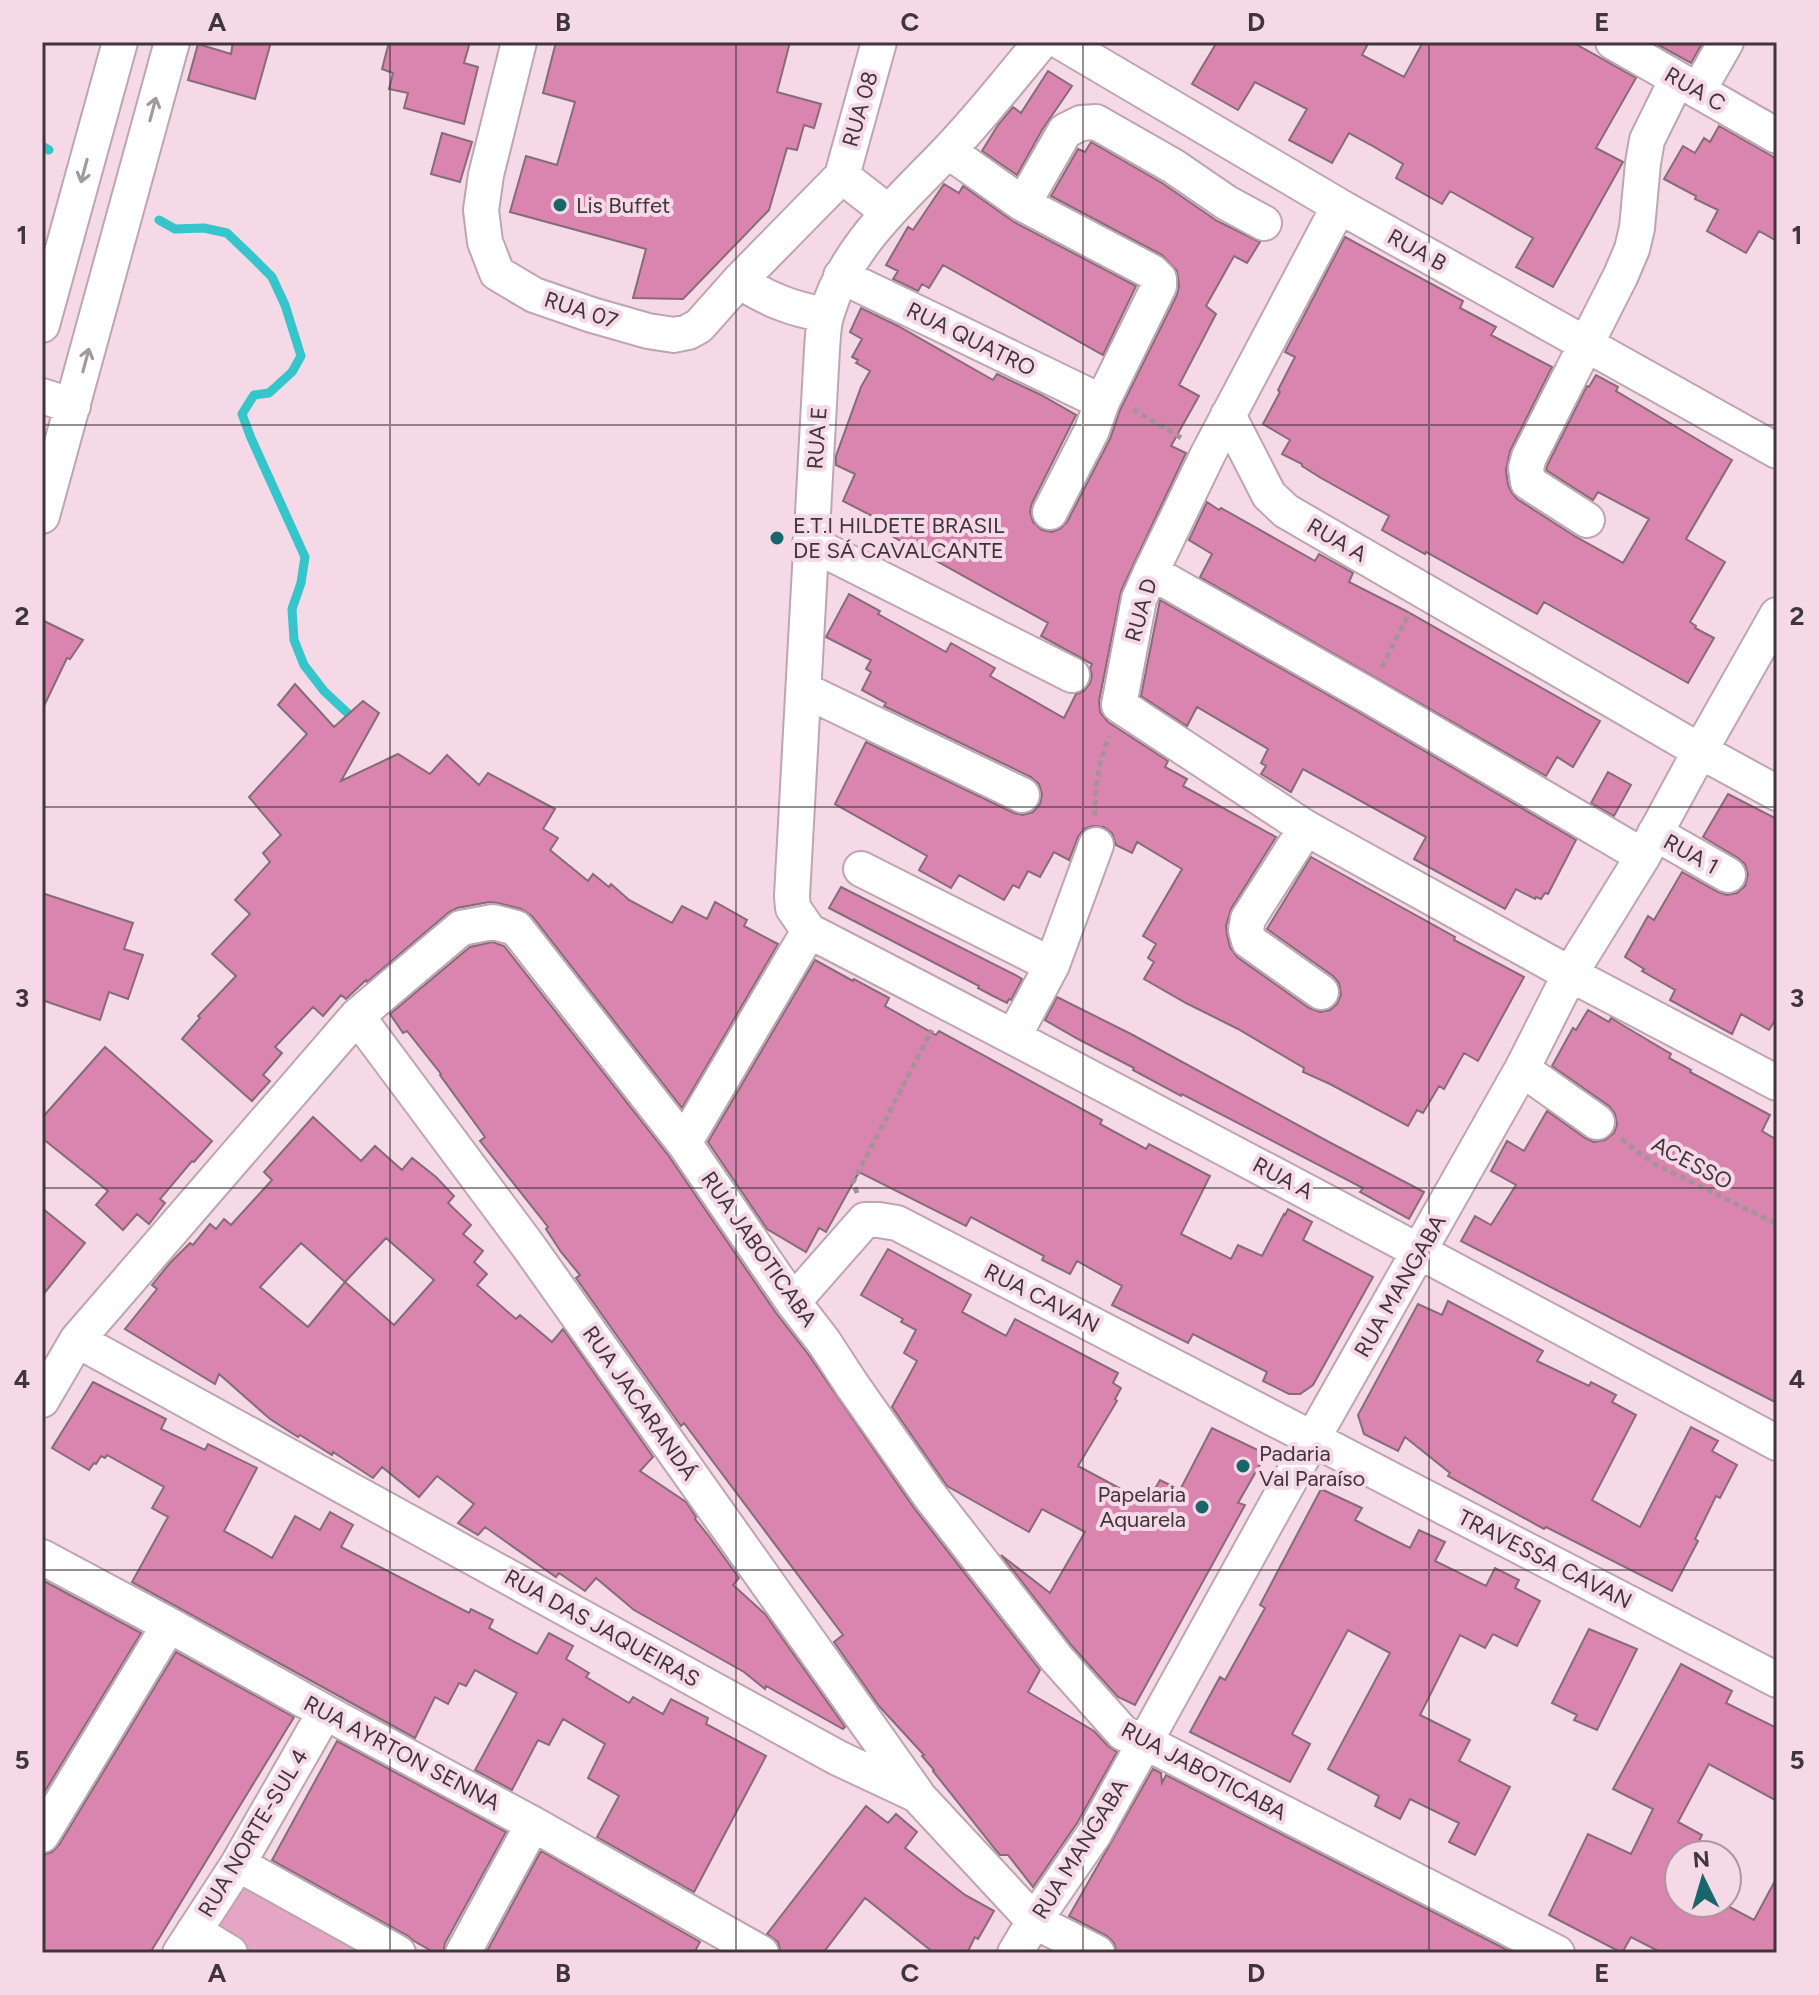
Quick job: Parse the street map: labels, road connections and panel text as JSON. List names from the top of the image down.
{
  "streets": {
    "street": [
      "RUA C",
      "RUA 08",
      "RUA B",
      "RUA 07",
      "RUA QUATRO",
      "RUA E",
      "RUA A",
      "RUA D",
      "RUA 1",
      "RUA JABOTICABA",
      "RUA MANGABA",
      "RUA CAVAN",
      "RUA JACARANDÁ",
      "TRAVESSA CAVAN",
      "RUA DAS JAQUEIRAS",
      "RUA AYRTON SENNA",
      "RUA NORTE-SUL 4"
    ],
    "path": ["ACESSO"]
  },
  "crossings": [
    ["RUA 08", "RUA 07"],
    ["RUA B", "RUA D"],
    ["RUA QUATRO", "RUA E"],
    ["RUA E", "RUA A"],
    ["RUA A", "RUA D"],
    ["RUA A", "RUA MANGABA"],
    ["RUA D", "RUA 1"],
    ["RUA 1", "RUA MANGABA"],
    ["RUA JABOTICABA", "RUA MANGABA"],
    ["RUA JABOTICABA", "RUA JACARANDÁ"],
    ["RUA JABOTICABA", "RUA DAS JAQUEIRAS"],
    ["RUA MANGABA", "RUA CAVAN"],
    ["RUA MANGABA", "TRAVESSA CAVAN"],
    ["RUA MANGABA", "RUA DAS JAQUEIRAS"],
    ["RUA CAVAN", "TRAVESSA CAVAN"],
    ["RUA JACARANDÁ", "RUA DAS JAQUEIRAS"],
    ["RUA AYRTON SENNA", "RUA NORTE-SUL 4"]
  ],
  "places": [
    "Lis Buffet",
    "E.T.I HILDETE BRASIL DE SÁ CAVALCANTE",
    "Padaria Val Paraíso",
    "Papelaria Aquarela"
  ],
  "north": "top",
  "grid": {
    "columns": [
      "A",
      "B",
      "C",
      "D",
      "E"
    ],
    "rows": [
      "1",
      "2",
      "3",
      "4",
      "5"
    ]
  }
}
